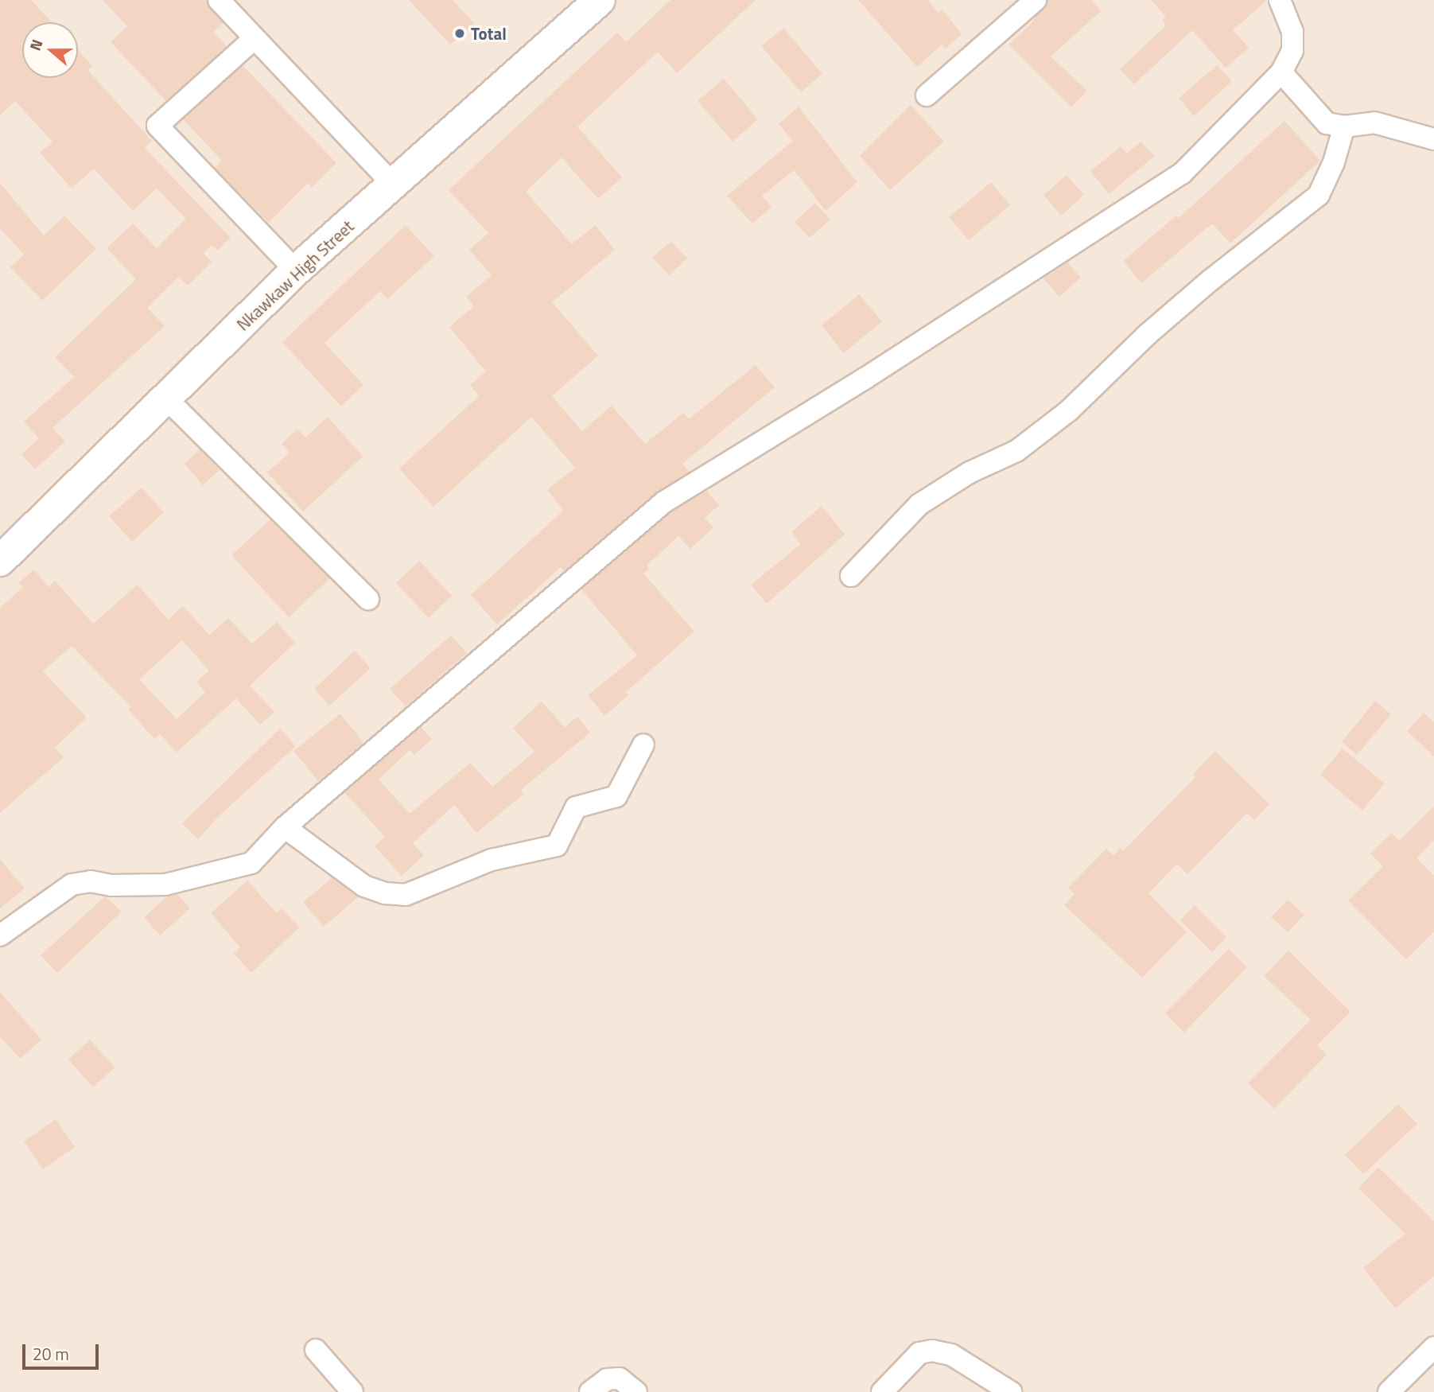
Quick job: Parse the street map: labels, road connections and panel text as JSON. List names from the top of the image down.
{
  "streets": {
    "main road": ["Nkawkaw High Street"]
  },
  "places": ["Total"],
  "scale_bar": "20 m",
  "north": "left"
}
